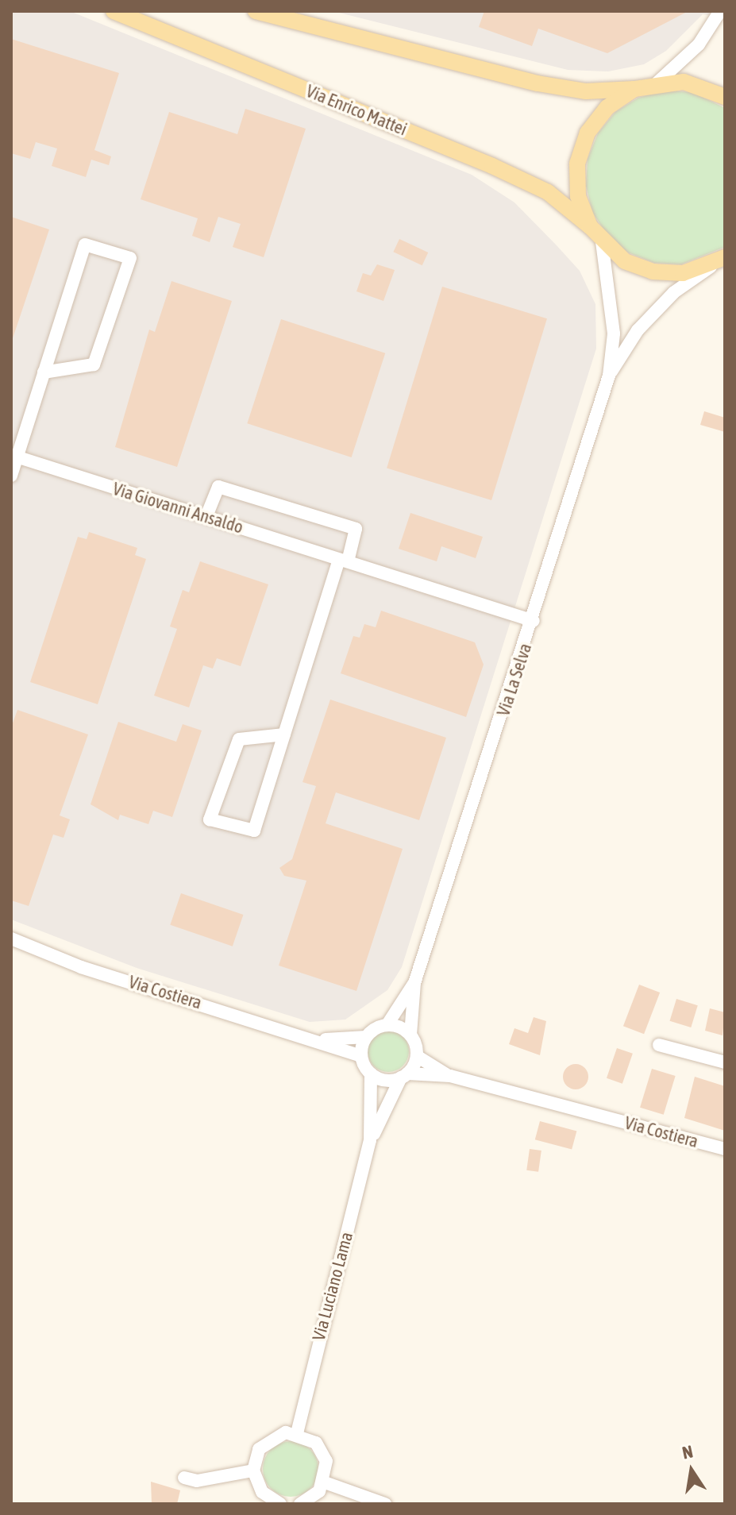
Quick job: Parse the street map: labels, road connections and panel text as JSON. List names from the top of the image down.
{
  "streets": {
    "main road": ["Via Enrico Mattei"],
    "street": [
      "Via Giovanni Ansaldo",
      "Via La Selva",
      "Via Costiera",
      "Via Luciano Lama"
    ]
  },
  "crossings": [
    ["Via Giovanni Ansaldo", "Via La Selva"],
    ["Via La Selva", "Via Costiera"],
    ["Via La Selva", "Via Luciano Lama"],
    ["Via Costiera", "Via Luciano Lama"]
  ],
  "north": "top"
}
